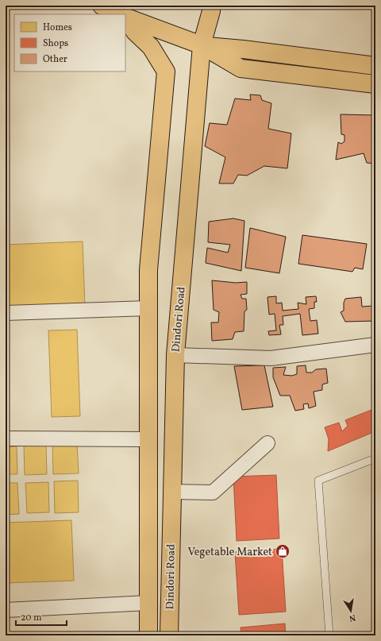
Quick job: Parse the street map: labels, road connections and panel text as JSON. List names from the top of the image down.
{
  "streets": {
    "main road": ["Dindori Road"]
  },
  "places": {
    "shop": ["Vegetable Market"]
  },
  "legend": ["Homes", "Shops", "Other"],
  "scale_bar": "20 m",
  "north": "bottom"
}
